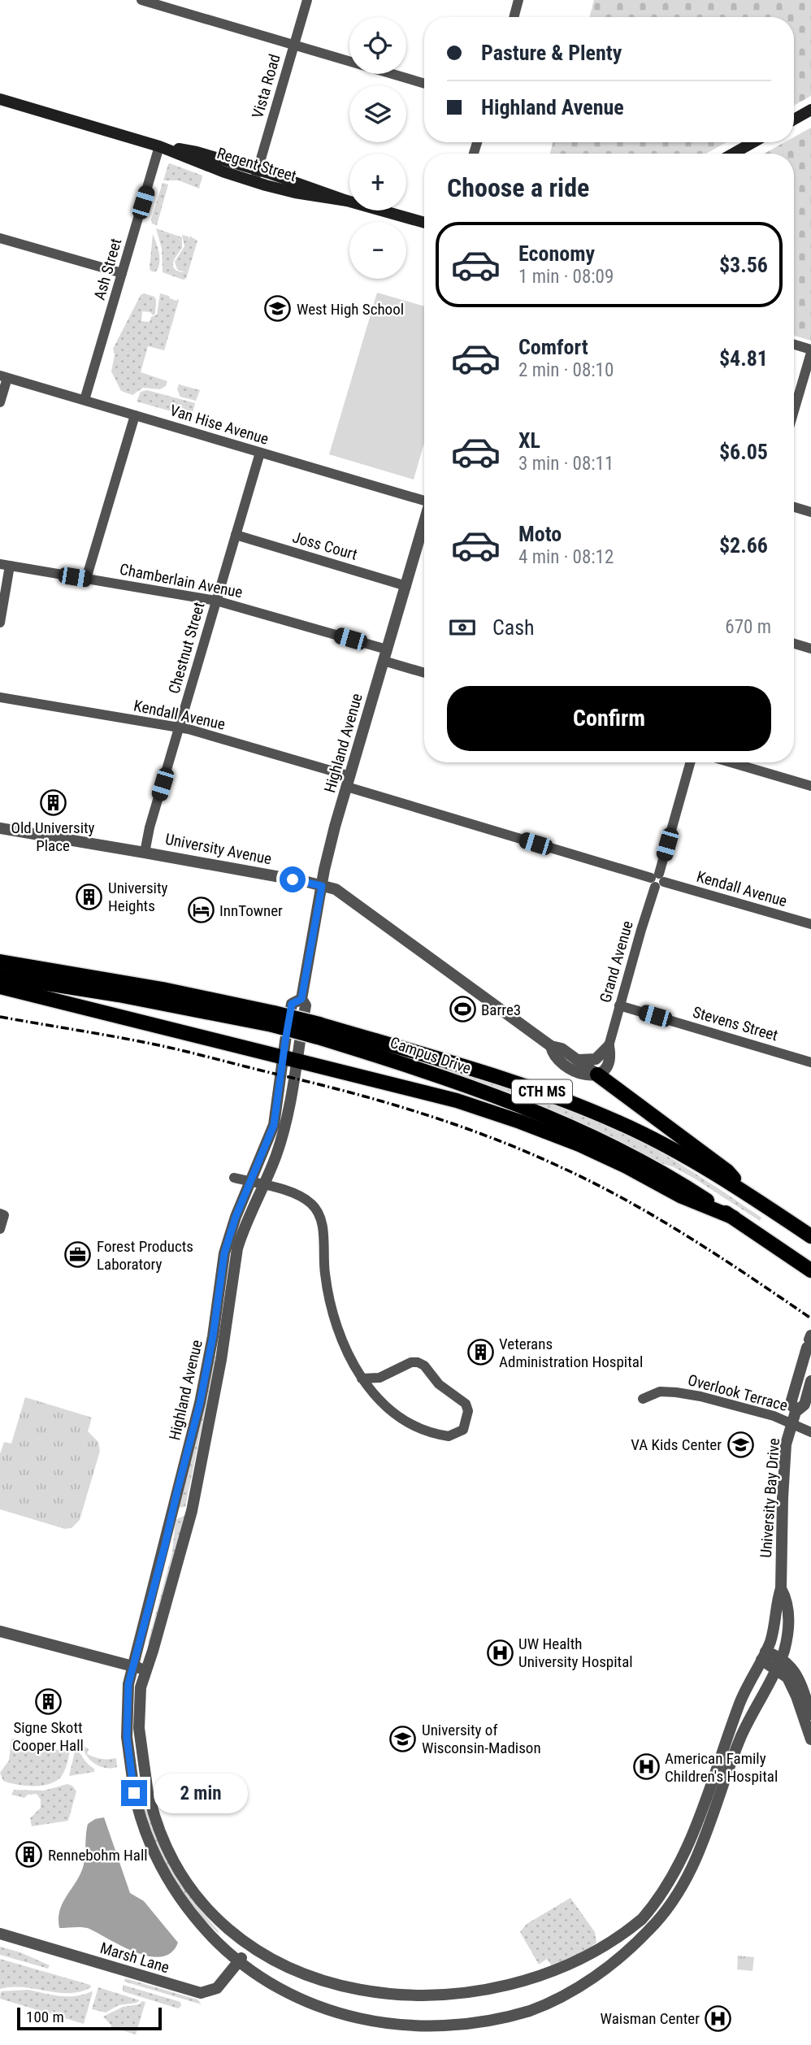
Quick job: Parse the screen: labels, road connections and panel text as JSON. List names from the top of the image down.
{
  "streets": {
    "main road": ["Regent Street", "Campus Drive", "CTH MS"],
    "street": [
      "Vista Road",
      "Ash Street",
      "Van Hise Avenue",
      "Joss Court",
      "Chamberlain Avenue",
      "Chestnut Street",
      "Kendall Avenue",
      "Highland Avenue",
      "University Avenue",
      "Grand Avenue",
      "Stevens Street",
      "Overlook Terrace",
      "University Bay Drive",
      "Marsh Lane"
    ]
  },
  "crossings": [
    ["Vista Road", "Regent Street"],
    ["Regent Street", "Ash Street"],
    ["Ash Street", "Van Hise Avenue"],
    ["Van Hise Avenue", "Chestnut Street"],
    ["Joss Court", "Chestnut Street"],
    ["Joss Court", "Highland Avenue"],
    ["Chamberlain Avenue", "Chestnut Street"],
    ["Chamberlain Avenue", "Highland Avenue"],
    ["Chestnut Street", "Kendall Avenue"],
    ["Chestnut Street", "University Avenue"],
    ["Kendall Avenue", "Highland Avenue"],
    ["Kendall Avenue", "Grand Avenue"],
    ["Highland Avenue", "University Avenue"],
    ["Highland Avenue", "University Bay Drive"],
    ["Highland Avenue", "Marsh Lane"],
    ["Grand Avenue", "Stevens Street"],
    ["Campus Drive", "CTH MS"],
    ["Overlook Terrace", "University Bay Drive"]
  ],
  "places": {
    "school or university": ["West High School", "VA Kids Center", "University of Wisconsin-Madison"],
    "building": [
      "Old University Place",
      "University Heights",
      "Veterans Administration Hospital",
      "Signe Skott Cooper Hall",
      "Rennebohm Hall"
    ],
    "hotel": ["InnTowner"],
    "sports": ["Barre3"],
    "office": ["Forest Products Laboratory"],
    "hospital": ["UW Health University Hospital", "American Family Children's Hospital", "Waisman Center"]
  },
  "scale_bar": "100 m",
  "page": {
    "map_buttons": ["+", "−"],
    "banner": ["Pasture & Plenty", "Highland Avenue"],
    "heading": "Choose a ride",
    "list": [
      {
        "name": "Economy",
        "note": "1 min · 08:09",
        "value": "$3.56"
      },
      {
        "name": "Comfort",
        "note": "2 min · 08:10",
        "value": "$4.81"
      },
      {
        "name": "XL",
        "note": "3 min · 08:11",
        "value": "$6.05"
      },
      {
        "name": "Moto",
        "note": "4 min · 08:12",
        "value": "$2.66"
      }
    ],
    "pay": ["Cash", "670 m"],
    "buttons": "Confirm",
    "bubble": "2 min",
    "scale": "100 m"
  }
}
